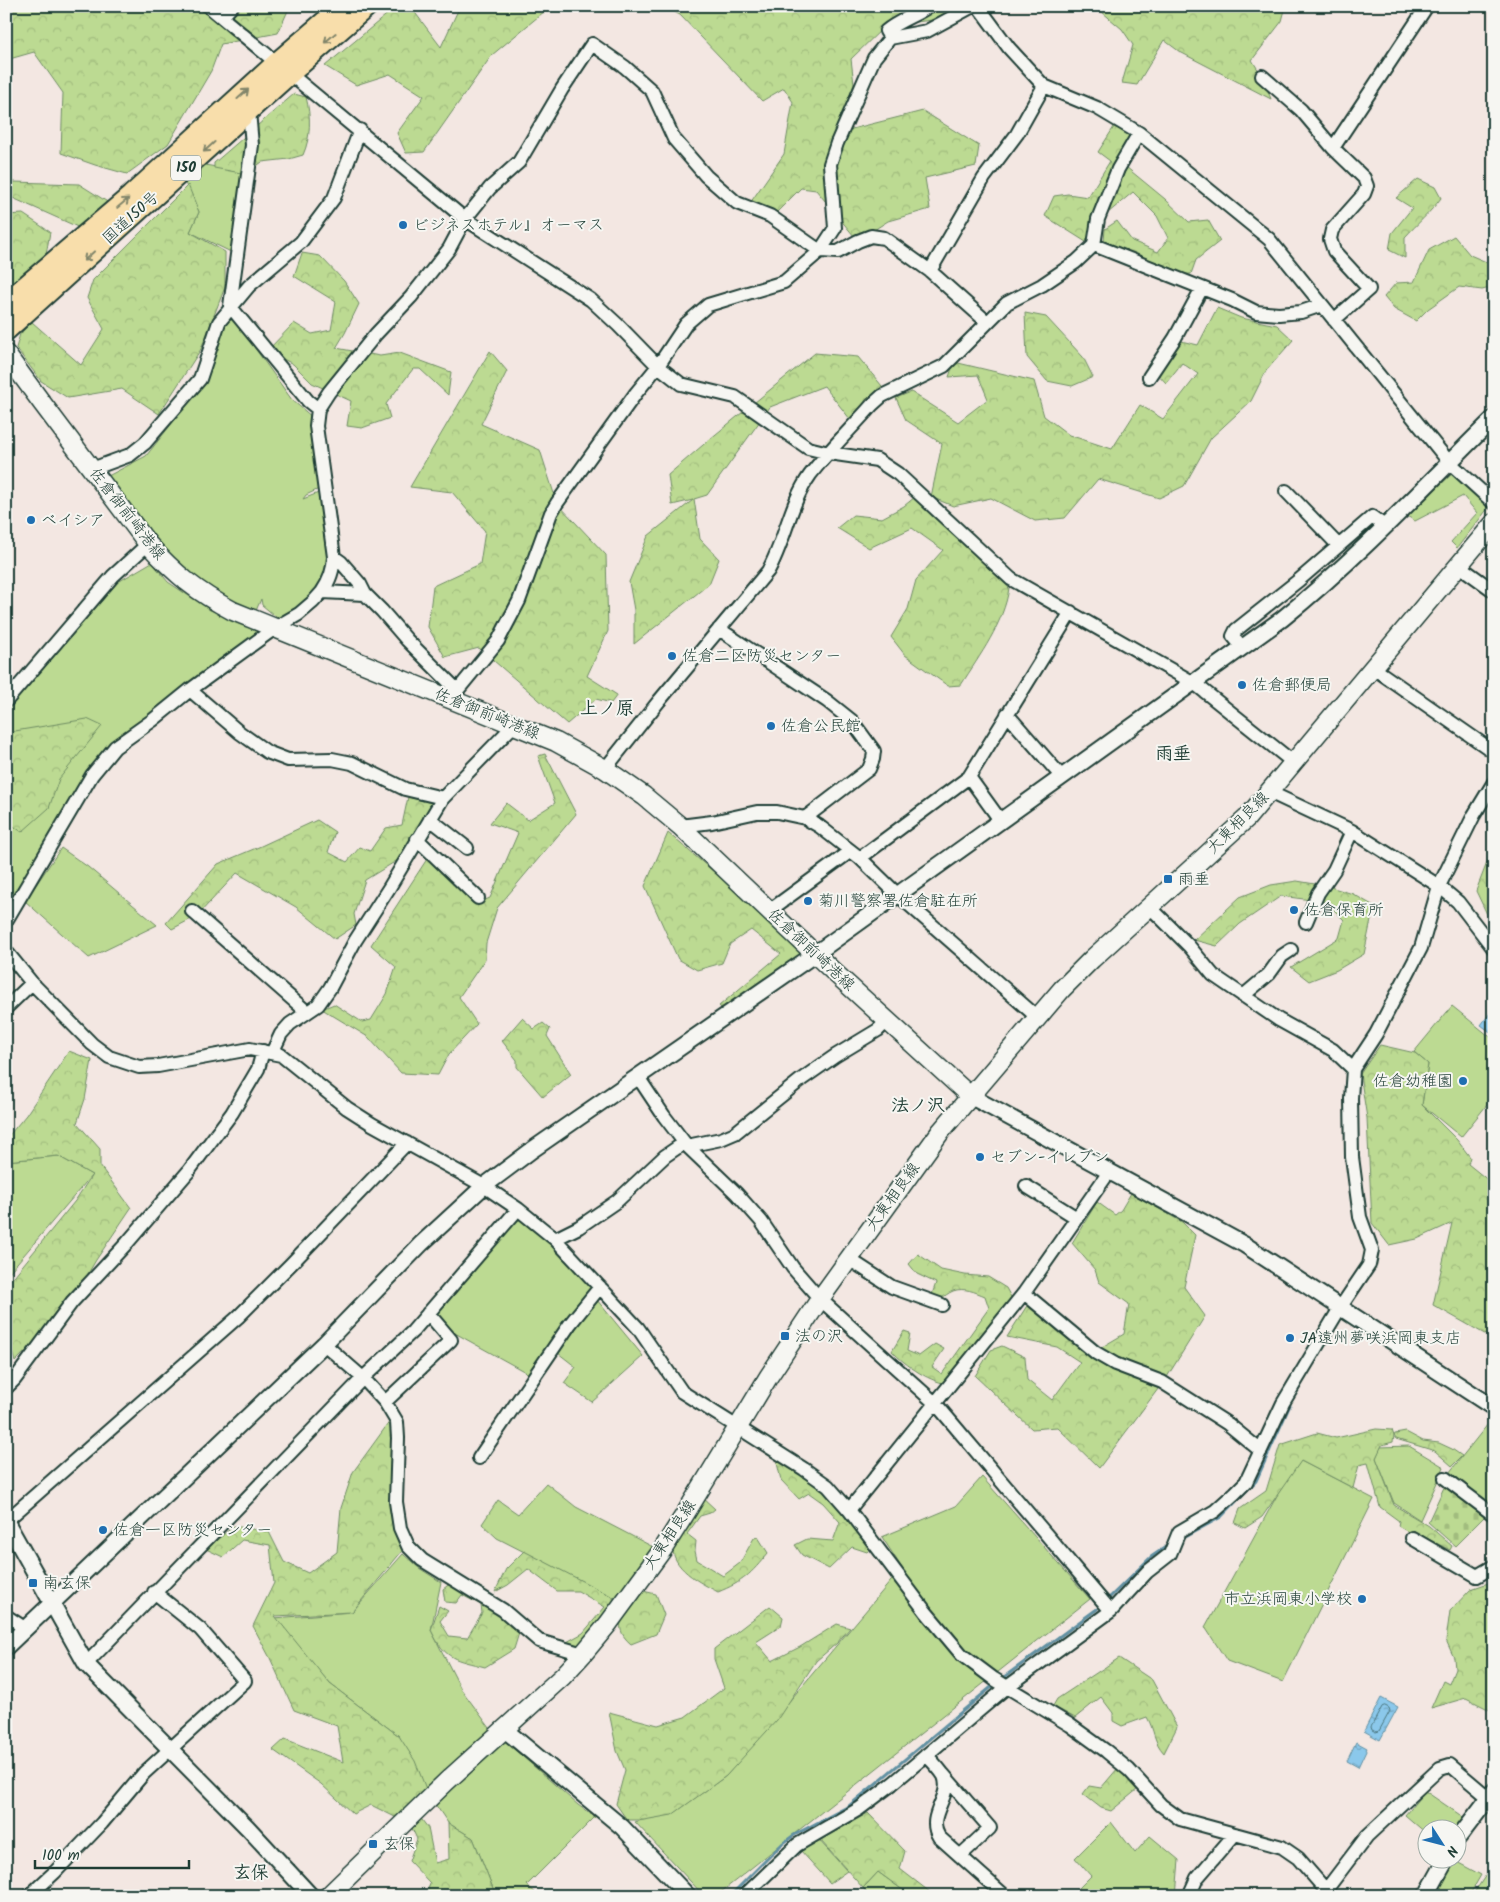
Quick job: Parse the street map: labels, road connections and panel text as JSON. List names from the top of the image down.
{
  "streets": {
    "highway": ["150", "国道150号"],
    "main road": ["佐倉御前崎港線", "大東相良線"]
  },
  "crossings": [
    ["佐倉御前崎港線", "大東相良線"]
  ],
  "districts": [
    "上ノ原",
    "雨垂",
    "法ノ沢",
    "玄保"
  ],
  "places": {
    "other": [
      "ビジネスホテル』オーマス",
      "ベイシア",
      "佐倉二区防災センター",
      "佐倉郵便局",
      "佐倉公民館",
      "菊川警察署佐倉駐在所",
      "佐倉保育所",
      "佐倉幼稚園",
      "セブン-イレブン",
      "JA遠州夢咲浜岡東支店",
      "佐倉一区防災センター",
      "市立浜岡東小学校"
    ],
    "transit": [
      "雨垂",
      "法の沢",
      "南玄保",
      "玄保"
    ]
  },
  "scale_bar": "100 m",
  "north": "bottom right"
}
